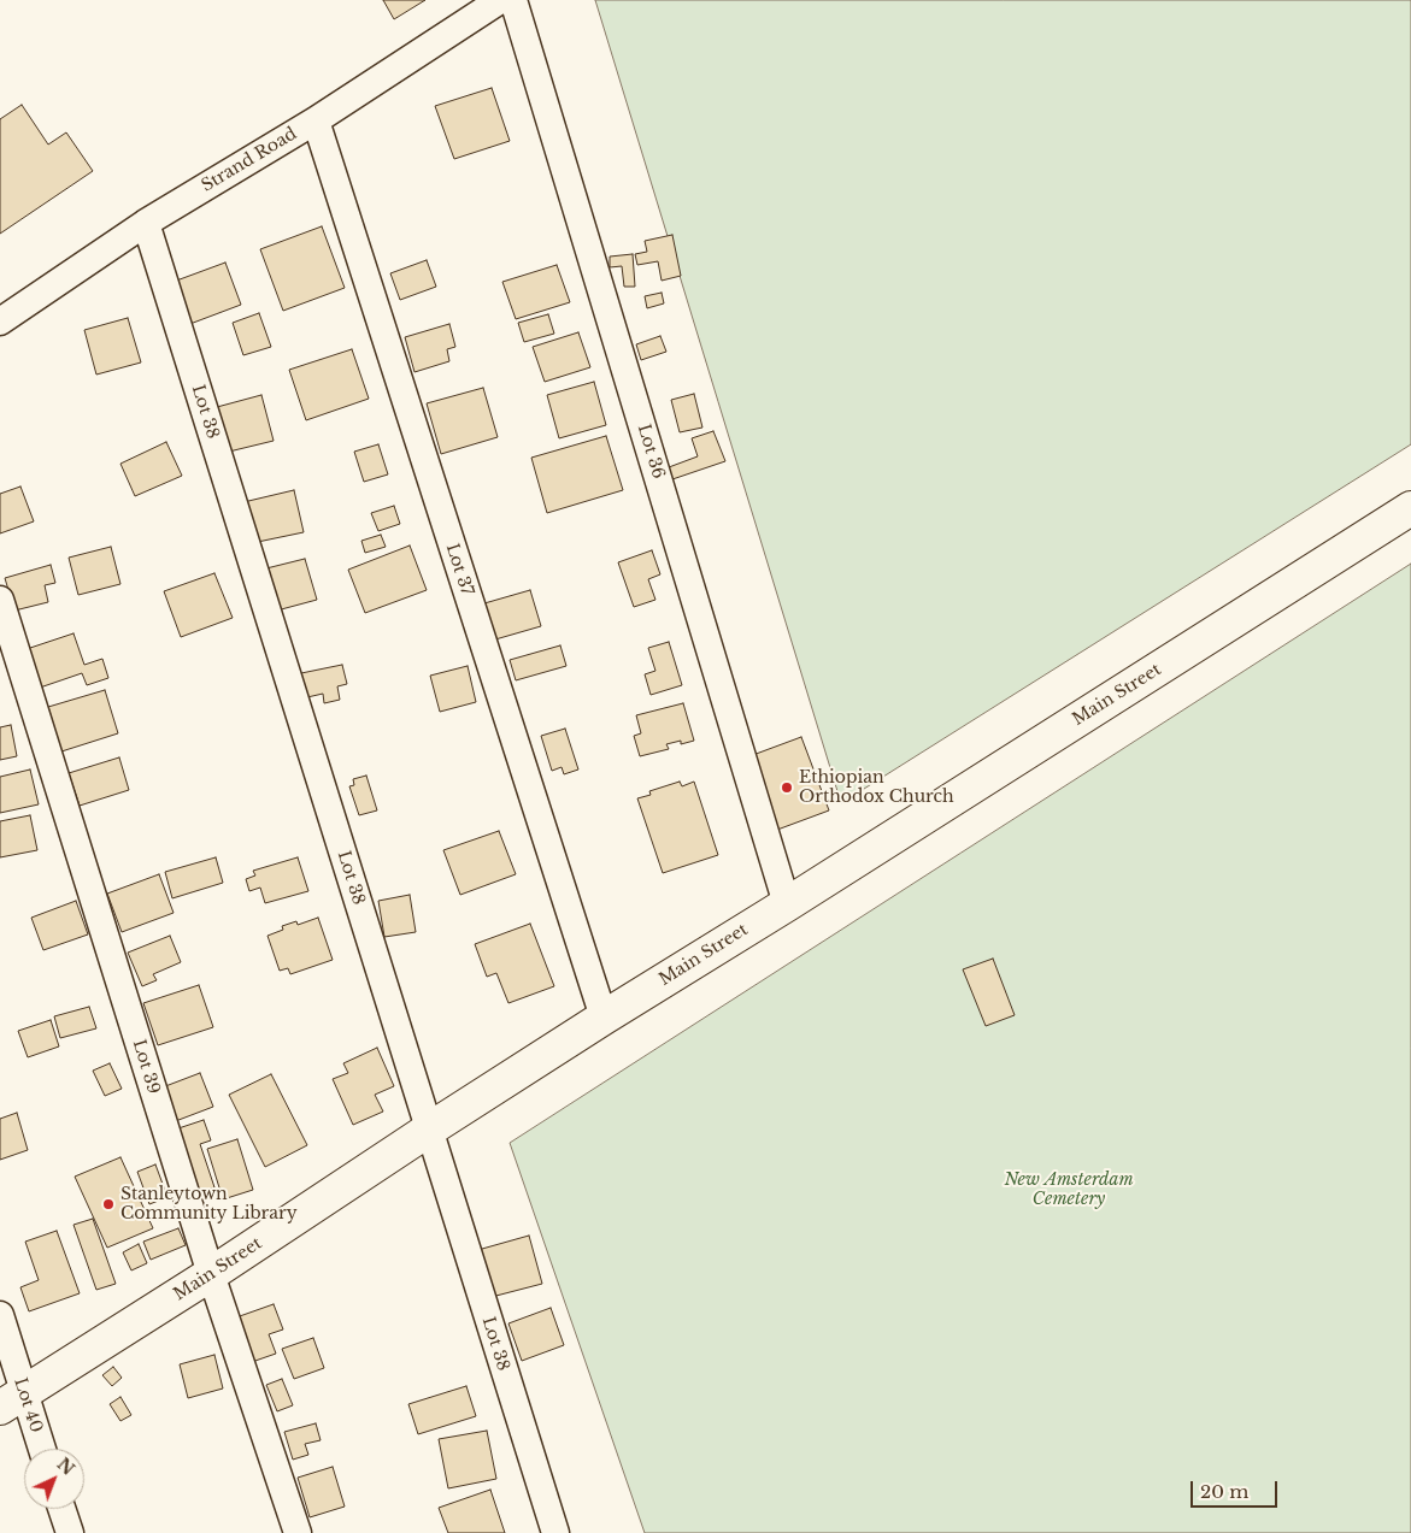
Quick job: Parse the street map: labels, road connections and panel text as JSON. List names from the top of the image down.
{
  "streets": {
    "street": [
      "Strand Road",
      "Lot 38",
      "Lot 36",
      "Lot 37",
      "Main Street",
      "Lot 39",
      "Lot 40"
    ]
  },
  "crossings": [
    ["Strand Road", "Lot 38"],
    ["Strand Road", "Lot 37"],
    ["Lot 38", "Main Street"],
    ["Lot 36", "Main Street"],
    ["Lot 37", "Main Street"],
    ["Main Street", "Lot 39"],
    ["Main Street", "Lot 40"]
  ],
  "parks": ["New Amsterdam Cemetery"],
  "places": ["Ethiopian Orthodox Church", "Stanleytown Community Library"],
  "scale_bar": "20 m",
  "north": "top right"
}
